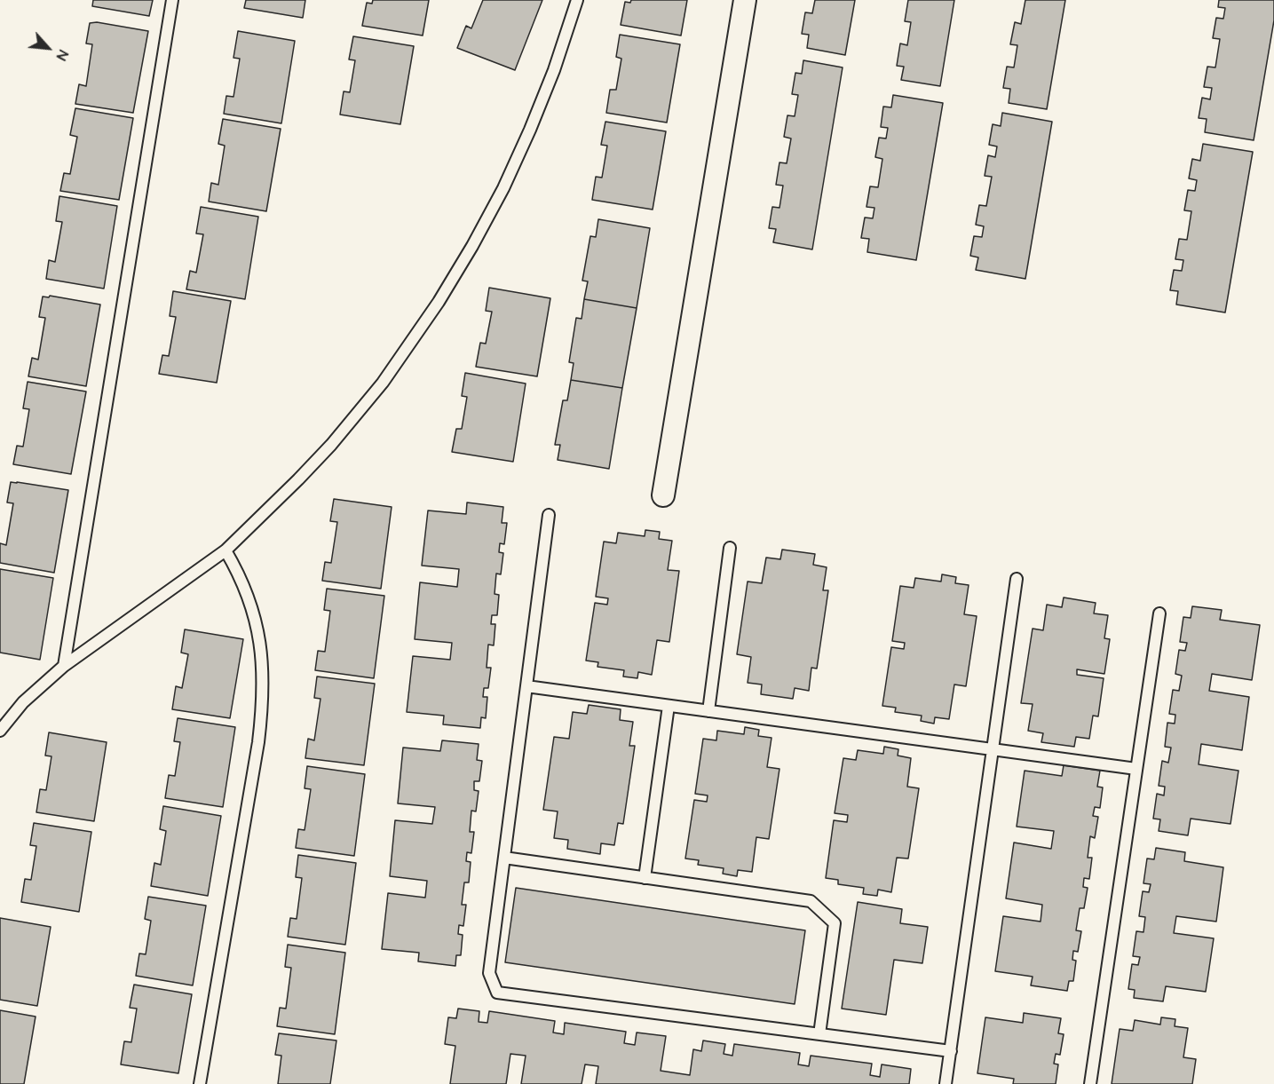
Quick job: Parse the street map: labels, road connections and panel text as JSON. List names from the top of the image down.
{
  "north": "bottom right"
}
